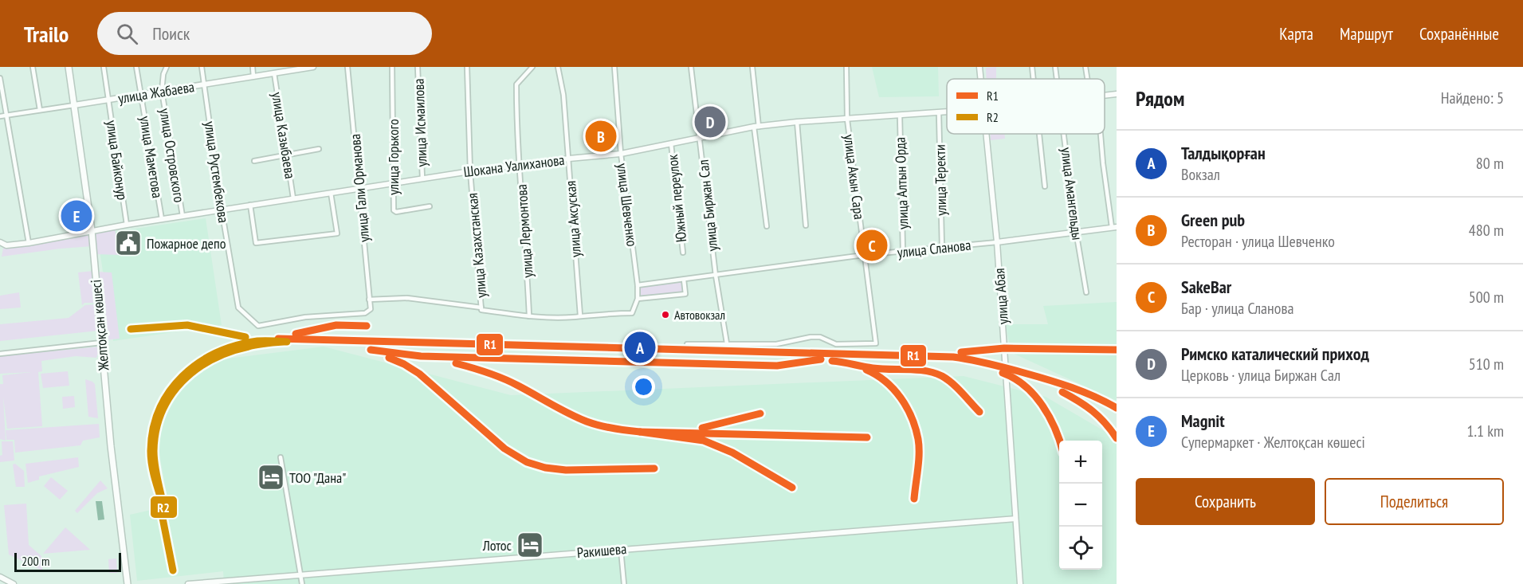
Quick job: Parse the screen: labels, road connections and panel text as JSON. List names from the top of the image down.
{
  "streets": {
    "main road": ["Желтоқсан көшесі"],
    "street": [
      "улица Жабаева",
      "улица Исмаилова",
      "улица Казыбаева",
      "улица Островского",
      "улица Маметова",
      "улица Горького",
      "улица Байконур",
      "Шокана Уалиханова",
      "улица Рустембекова",
      "улица Акын Сара",
      "улица Теректи",
      "улица Алтын Орда",
      "улица Гали Орманова",
      "улица Амангельды",
      "Южный переулок",
      "улица Шевченко",
      "улица Биржан Сал",
      "улица Аксуская",
      "улица Лермонтова",
      "улица Казахстанская",
      "улица Сланова",
      "улица Абая",
      "Ракишева"
    ]
  },
  "crossings": [
    ["улица Жабаева", "улица Казыбаева"],
    ["улица Жабаева", "улица Островского"],
    ["улица Жабаева", "улица Маметова"],
    ["улица Жабаева", "улица Байконур"],
    ["улица Жабаева", "улица Рустембекова"],
    ["улица Жабаева", "Желтоқсан көшесі"],
    ["улица Исмаилова", "Шокана Уалиханова"],
    ["улица Казыбаева", "Шокана Уалиханова"],
    ["улица Островского", "Шокана Уалиханова"],
    ["улица Маметова", "Шокана Уалиханова"],
    ["улица Горького", "Шокана Уалиханова"],
    ["улица Байконур", "Шокана Уалиханова"],
    ["Шокана Уалиханова", "улица Рустембекова"],
    ["Шокана Уалиханова", "улица Акын Сара"],
    ["Шокана Уалиханова", "улица Теректи"],
    ["Шокана Уалиханова", "улица Алтын Орда"],
    ["Шокана Уалиханова", "улица Гали Орманова"],
    ["Шокана Уалиханова", "Южный переулок"],
    ["Шокана Уалиханова", "улица Шевченко"],
    ["Шокана Уалиханова", "улица Биржан Сал"],
    ["Шокана Уалиханова", "улица Аксуская"],
    ["Шокана Уалиханова", "улица Лермонтова"],
    ["Шокана Уалиханова", "улица Казахстанская"],
    ["Шокана Уалиханова", "Желтоқсан көшесі"],
    ["улица Рустембекова", "улица Гали Орманова"],
    ["улица Акын Сара", "улица Биржан Сал"],
    ["улица Акын Сара", "улица Сланова"],
    ["улица Теректи", "улица Сланова"],
    ["улица Алтын Орда", "улица Сланова"],
    ["улица Амангельды", "улица Сланова"],
    ["улица Шевченко", "улица Сланова"],
    ["улица Биржан Сал", "улица Сланова"],
    ["улица Сланова", "улица Абая"],
    ["улица Абая", "Ракишева"]
  ],
  "places": {
    "public building": ["Пожарное депо"],
    "other": ["Автовокзал"],
    "hotel": ["ТОО \"Дана\"", "Лотос"]
  },
  "lines": ["transit line R1", "transit line R2"],
  "legend": ["R1", "R2"],
  "scale_bar": "200 m",
  "page": {
    "header": "Trailo",
    "search": "Поиск",
    "nav": ["Карта", "Маршрут", "Сохранённые"],
    "heading": ["Рядом", "Найдено: 5"],
    "pins": [
      "D",
      "B",
      "E",
      "C",
      "A"
    ],
    "list": [
      {
        "mark": "A",
        "name": "Талдықорған",
        "note": "Вокзал",
        "value": "80 m"
      },
      {
        "mark": "B",
        "name": "Green pub",
        "note": "Ресторан · улица Шевченко",
        "value": "480 m"
      },
      {
        "mark": "C",
        "name": "SakeBar",
        "note": "Бар · улица Сланова",
        "value": "500 m"
      },
      {
        "mark": "D",
        "name": "Римско каталический приход",
        "note": "Церковь · улица Биржан Сал",
        "value": "510 m"
      },
      {
        "mark": "E",
        "name": "Magnit",
        "note": "Супермаркет · Желтоқсан көшесі",
        "value": "1.1 km"
      }
    ],
    "map_buttons": ["+", "−"],
    "buttons": ["Сохранить", "Поделиться"],
    "scale": "200 m"
  }
}
